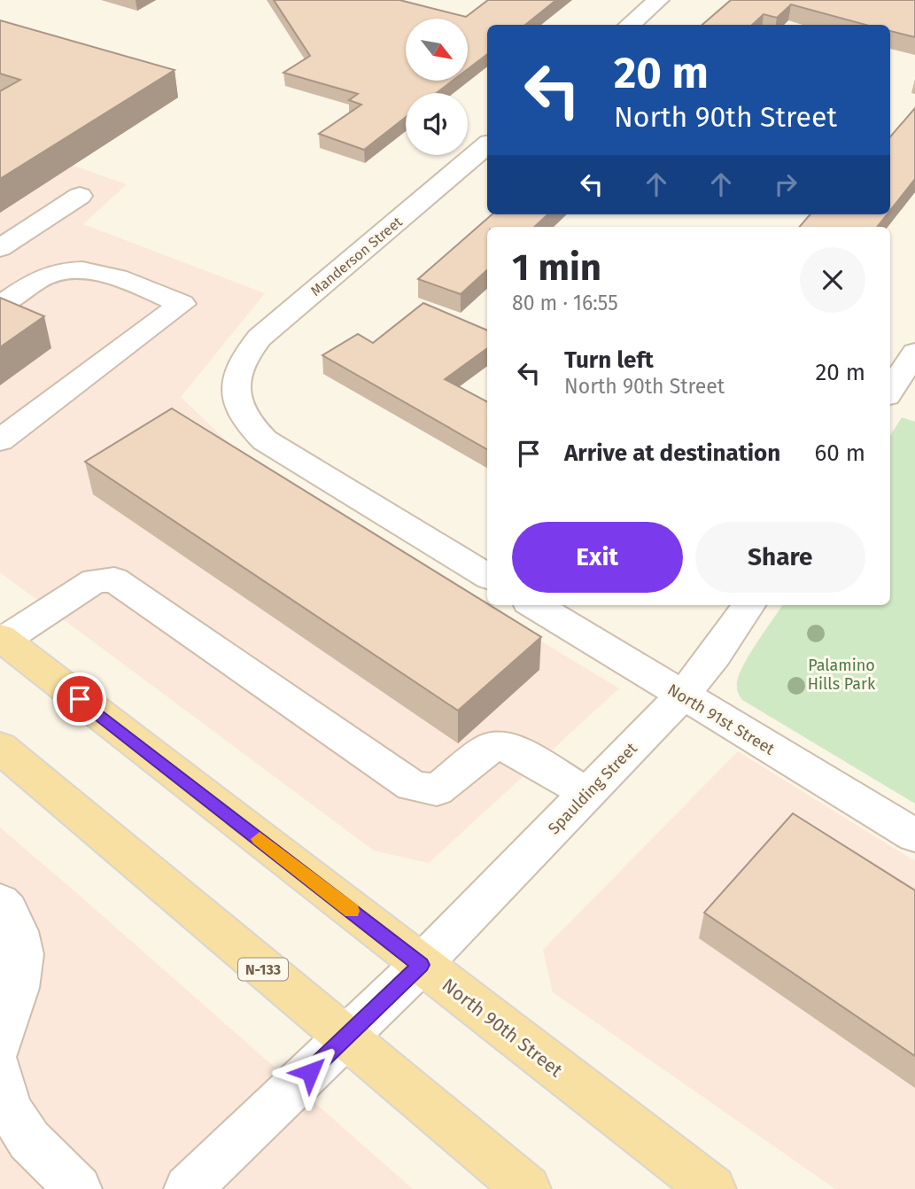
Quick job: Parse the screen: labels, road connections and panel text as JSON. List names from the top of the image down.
{
  "streets": {
    "main road": ["N-133", "North 90th Street"],
    "street": ["Manderson Street", "North 91st Street", "Spaulding Street"]
  },
  "crossings": [
    ["North 91st Street", "Spaulding Street"],
    ["Spaulding Street", "N-133"],
    ["Spaulding Street", "North 90th Street"]
  ],
  "parks": ["Palamino Hills Park"],
  "north": "bottom right",
  "page": {
    "turn": ["20 m", "North 90th Street"],
    "heading": ["1 min", "80 m · 16:55"],
    "list": [
      {
        "name": "Turn left",
        "note": "North 90th Street",
        "value": "20 m"
      },
      {
        "name": "Arrive at destination",
        "value": "60 m"
      }
    ],
    "buttons": ["Exit", "Share"]
  }
}
